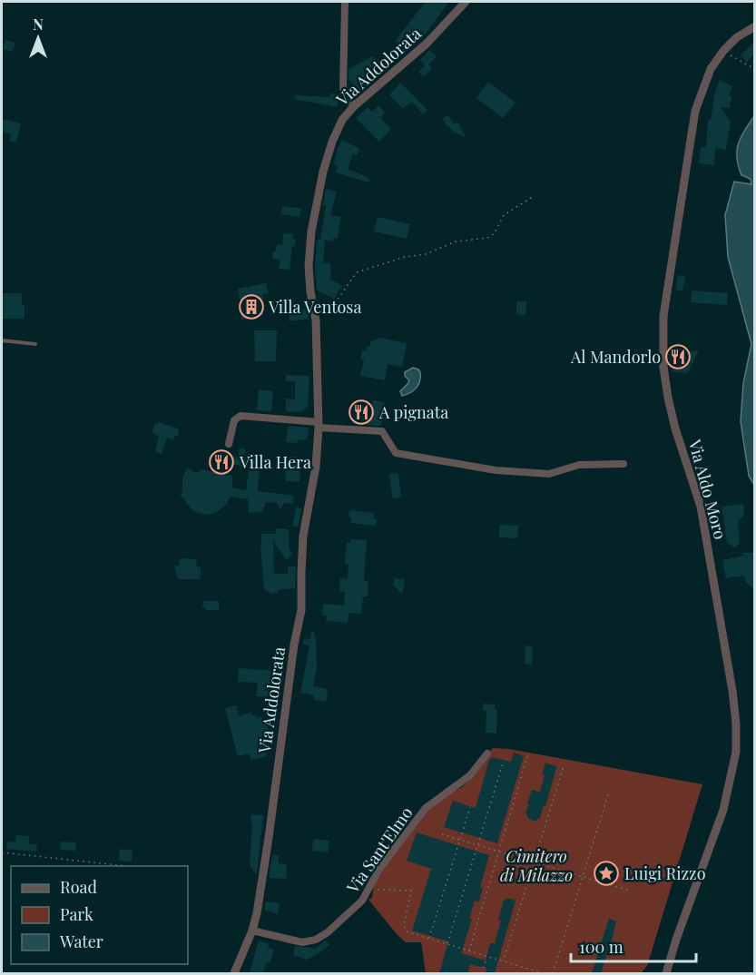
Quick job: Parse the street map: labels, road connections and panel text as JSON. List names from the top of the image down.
{
  "streets": {
    "street": ["Via Addolorata", "Via Aldo Moro", "Via Sant'Elmo"]
  },
  "crossings": [
    ["Via Addolorata", "Via Sant'Elmo"]
  ],
  "parks": ["Cimitero di Milazzo"],
  "places": {
    "building": ["Villa Ventosa"],
    "restaurant": ["Al Mandorlo", "A pignata", "Villa Hera"],
    "place": ["Luigi Rizzo"]
  },
  "legend": ["Road", "Park", "Water"],
  "scale_bar": "100 m",
  "north": "top"
}
